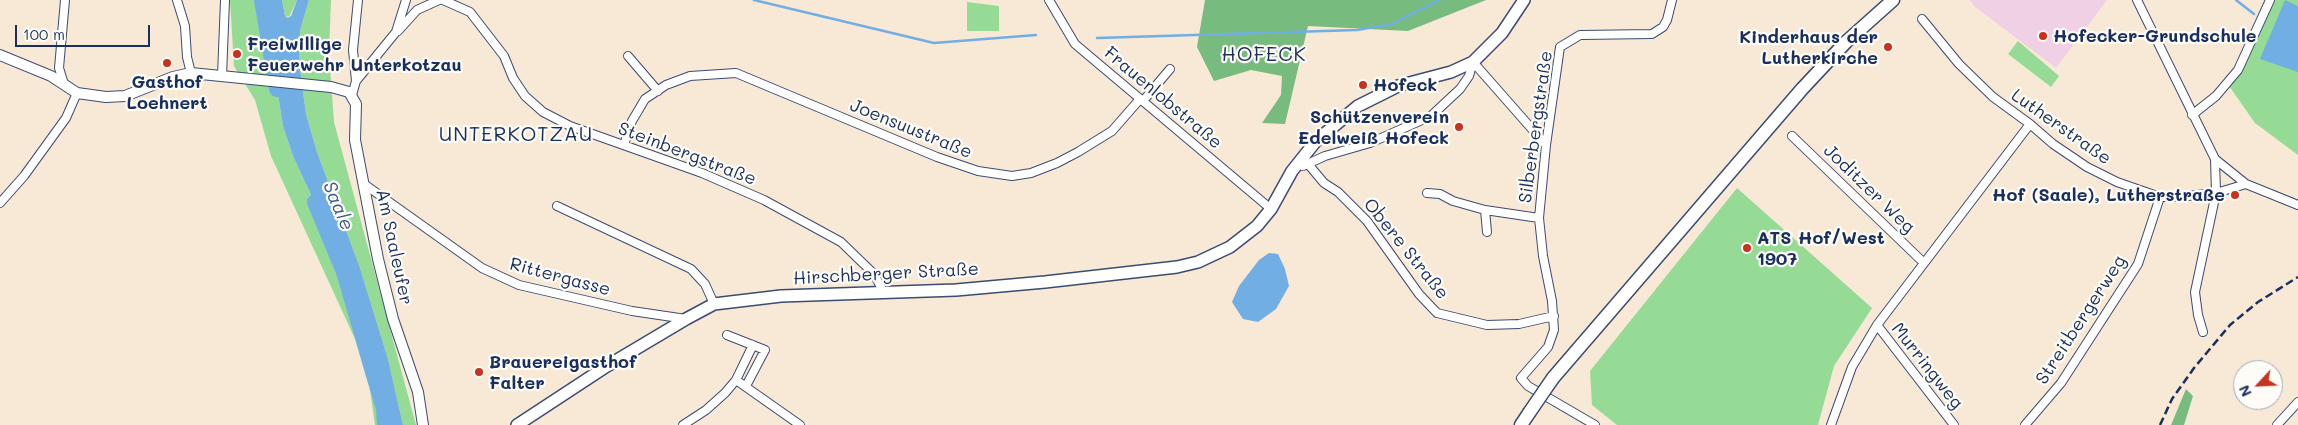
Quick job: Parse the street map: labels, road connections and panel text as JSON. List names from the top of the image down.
{
  "streets": {
    "main road": ["Hirschberger Straße"],
    "street": [
      "Frauenlobstraße",
      "Silberbergstraße",
      "Lutherstraße",
      "Joensuustraße",
      "Steinbergstraße",
      "Joditzer Weg",
      "Am Saaleufer",
      "Obere Straße",
      "Rittergasse",
      "Streitbergerweg",
      "Murringweg"
    ]
  },
  "crossings": [
    ["Frauenlobstraße", "Joensuustraße"],
    ["Frauenlobstraße", "Hirschberger Straße"],
    ["Silberbergstraße", "Obere Straße"],
    ["Lutherstraße", "Streitbergerweg"],
    ["Joensuustraße", "Steinbergstraße"],
    ["Steinbergstraße", "Hirschberger Straße"],
    ["Am Saaleufer", "Rittergasse"],
    ["Hirschberger Straße", "Rittergasse"]
  ],
  "districts": ["HOFECK", "UNTERKOTZAU"],
  "water": ["Saale"],
  "places": [
    "Hofecker-Grundschule",
    "Kinderhaus der Lutherkirche",
    "Freiwillige Feuerwehr Unterkotzau",
    "Gasthof Loehnert",
    "Hofeck",
    "Schützenverein Edelweiß Hofeck",
    "Hof (Saale), Lutherstraße",
    "ATS Hof/West 1907",
    "Brauereigasthof Falter"
  ],
  "scale_bar": "100 m",
  "north": "bottom left"
}
